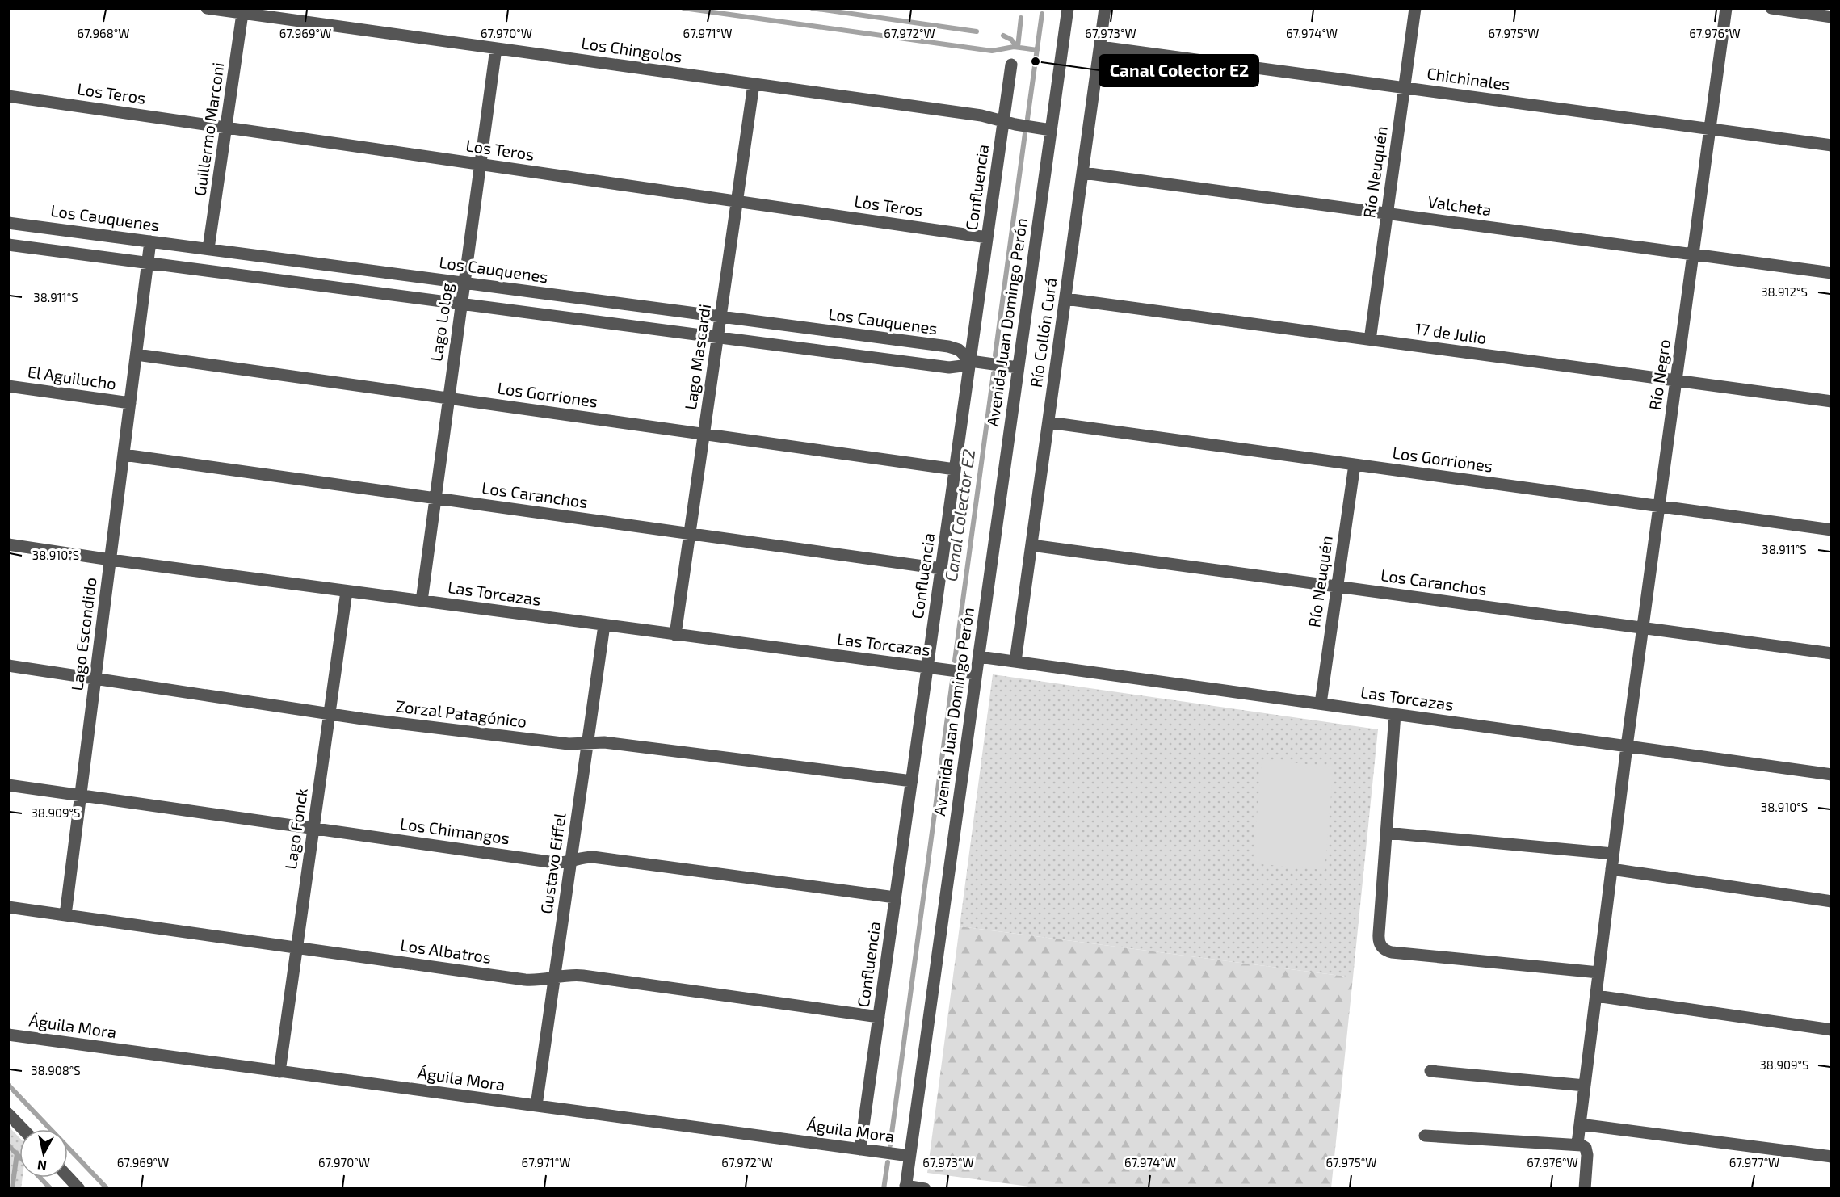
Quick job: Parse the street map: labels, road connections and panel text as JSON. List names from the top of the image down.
{
  "streets": {
    "street": [
      "Los Chingolos",
      "Chichinales",
      "Los Teros",
      "Guillermo Marconi",
      "Río Neuquén",
      "Confluencia",
      "Valcheta",
      "Los Cauquenes",
      "Lago Lolog",
      "Avenida Juan Domingo Perón",
      "Río Collón Curá",
      "17 de Julio",
      "Lago Mascardi",
      "Río Negro",
      "El Aguilucho",
      "Los Gorriones",
      "Los Caranchos",
      "Las Torcazas",
      "Lago Escondido",
      "Zorzal Patagónico",
      "Lago Fonck",
      "Los Chimangos",
      "Gustavo Eiffel",
      "Los Albatros",
      "Águila Mora"
    ]
  },
  "crossings": [
    ["Los Chingolos", "Guillermo Marconi"],
    ["Los Chingolos", "Confluencia"],
    ["Los Chingolos", "Lago Lolog"],
    ["Los Chingolos", "Avenida Juan Domingo Perón"],
    ["Los Chingolos", "Lago Mascardi"],
    ["Chichinales", "Río Neuquén"],
    ["Chichinales", "Río Collón Curá"],
    ["Chichinales", "Río Negro"],
    ["Los Teros", "Guillermo Marconi"],
    ["Los Teros", "Confluencia"],
    ["Los Teros", "Lago Lolog"],
    ["Los Teros", "Lago Mascardi"],
    ["Guillermo Marconi", "Los Cauquenes"],
    ["Río Neuquén", "Valcheta"],
    ["Río Neuquén", "17 de Julio"],
    ["Río Neuquén", "Los Gorriones"],
    ["Río Neuquén", "Los Caranchos"],
    ["Río Neuquén", "Las Torcazas"],
    ["Confluencia", "Los Cauquenes"],
    ["Confluencia", "Los Gorriones"],
    ["Confluencia", "Los Caranchos"],
    ["Confluencia", "Las Torcazas"],
    ["Confluencia", "Zorzal Patagónico"],
    ["Confluencia", "Los Chimangos"],
    ["Confluencia", "Los Albatros"],
    ["Confluencia", "Águila Mora"],
    ["Valcheta", "Río Collón Curá"],
    ["Valcheta", "Río Negro"],
    ["Los Cauquenes", "Lago Lolog"],
    ["Los Cauquenes", "Avenida Juan Domingo Perón"],
    ["Los Cauquenes", "Lago Mascardi"],
    ["Los Cauquenes", "Lago Escondido"],
    ["Lago Lolog", "Los Gorriones"],
    ["Lago Lolog", "Los Caranchos"],
    ["Lago Lolog", "Las Torcazas"],
    ["Avenida Juan Domingo Perón", "Las Torcazas"],
    ["Avenida Juan Domingo Perón", "Águila Mora"],
    ["Río Collón Curá", "17 de Julio"],
    ["Río Collón Curá", "Los Gorriones"],
    ["Río Collón Curá", "Los Caranchos"],
    ["Río Collón Curá", "Las Torcazas"],
    ["17 de Julio", "Río Negro"],
    ["Lago Mascardi", "Los Gorriones"],
    ["Lago Mascardi", "Los Caranchos"],
    ["Lago Mascardi", "Las Torcazas"],
    ["Río Negro", "Los Gorriones"],
    ["Río Negro", "Los Caranchos"],
    ["Río Negro", "Las Torcazas"],
    ["El Aguilucho", "Lago Escondido"],
    ["Los Gorriones", "Lago Escondido"],
    ["Los Caranchos", "Lago Escondido"],
    ["Las Torcazas", "Lago Escondido"],
    ["Las Torcazas", "Lago Fonck"],
    ["Las Torcazas", "Gustavo Eiffel"],
    ["Lago Escondido", "Zorzal Patagónico"],
    ["Lago Escondido", "Los Chimangos"],
    ["Lago Escondido", "Los Albatros"],
    ["Zorzal Patagónico", "Lago Fonck"],
    ["Zorzal Patagónico", "Gustavo Eiffel"],
    ["Lago Fonck", "Los Chimangos"],
    ["Lago Fonck", "Los Albatros"],
    ["Lago Fonck", "Águila Mora"],
    ["Los Chimangos", "Gustavo Eiffel"],
    ["Gustavo Eiffel", "Los Albatros"],
    ["Gustavo Eiffel", "Águila Mora"]
  ],
  "water": ["Canal Colector E2"],
  "places": ["Canal Colector E2"],
  "north": "bottom",
  "coordinates": [
    "67.968°W",
    "67.969°W",
    "67.970°W",
    "67.971°W",
    "67.972°W",
    "67.973°W",
    "67.974°W",
    "67.975°W",
    "67.976°W",
    "38.912°S",
    "38.911°S",
    "38.910°S",
    "38.909°S",
    "38.908°S",
    "67.977°W"
  ]
}
